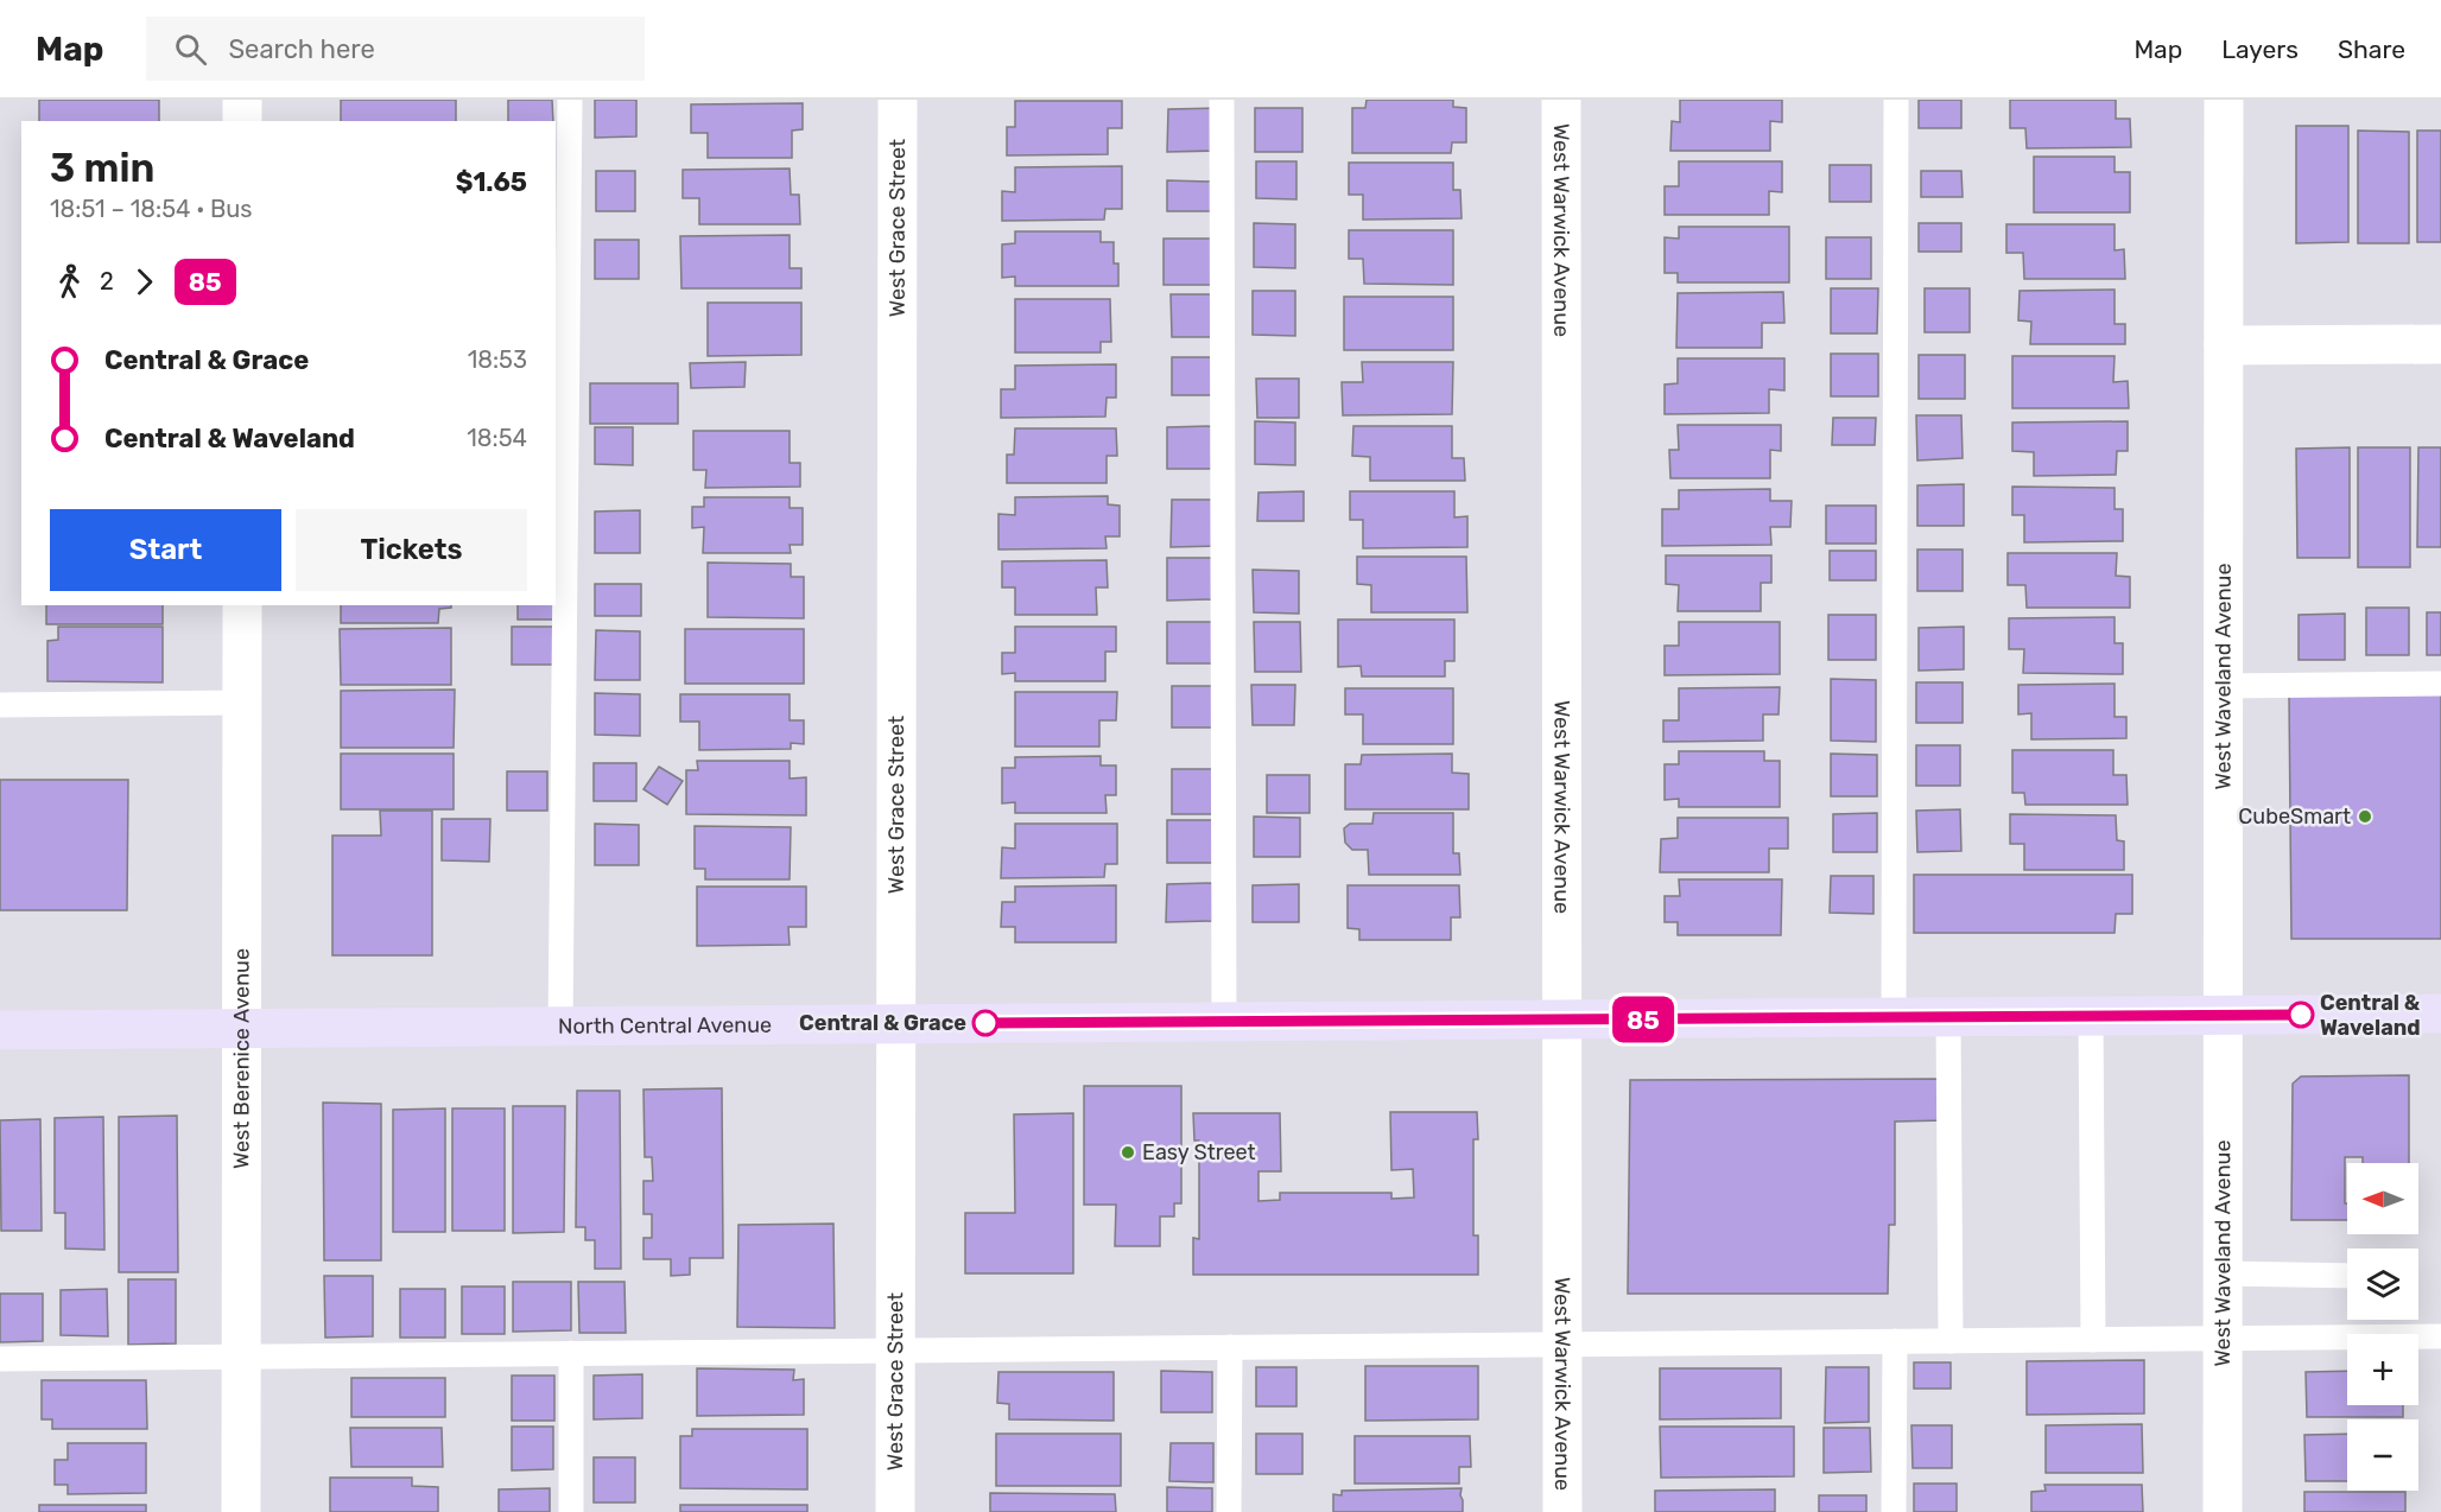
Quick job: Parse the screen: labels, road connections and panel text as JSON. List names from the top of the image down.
{
  "streets": {
    "main road": ["North Central Avenue"],
    "street": [
      "West Grace Street",
      "West Warwick Avenue",
      "West Waveland Avenue",
      "West Berenice Avenue"
    ]
  },
  "crossings": [
    ["West Grace Street", "North Central Avenue"],
    ["West Warwick Avenue", "North Central Avenue"],
    ["West Waveland Avenue", "North Central Avenue"],
    ["North Central Avenue", "West Berenice Avenue"]
  ],
  "places": [
    "CubeSmart",
    "Central & Waveland",
    "Central & Grace",
    "Easy Street"
  ],
  "lines": ["bus line 85"],
  "north": "left",
  "page": {
    "header": "Map",
    "search": "Search here",
    "nav": ["Map", "Layers", "Share"],
    "on_map": "85",
    "heading": ["3 min", "18:51 – 18:54 · Bus", "$1.65"],
    "legs": ["2", "85"],
    "list": [
      {
        "name": "Central & Grace",
        "value": "18:53"
      },
      {
        "name": "Central & Waveland",
        "value": "18:54"
      }
    ],
    "buttons": ["Start", "Tickets"],
    "map_buttons": ["+", "−"]
  }
}
